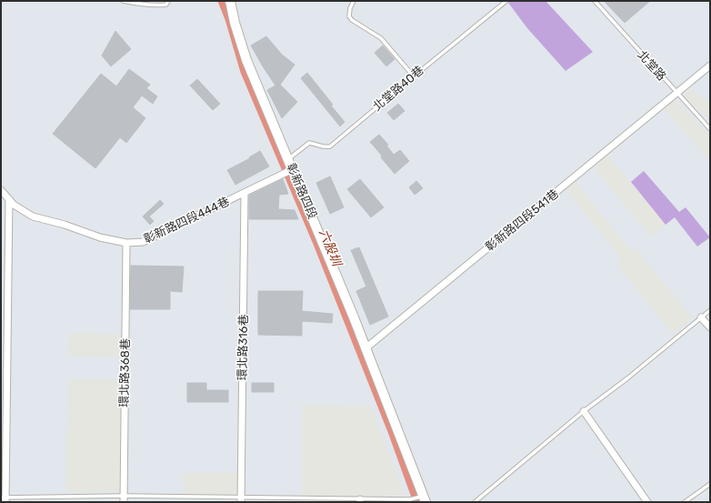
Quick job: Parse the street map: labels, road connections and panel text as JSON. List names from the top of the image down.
{
  "streets": {
    "street": [
      "彰新路四段",
      "彰新路四段444巷",
      "彰新路四段541巷",
      "環北路316巷",
      "環北路368巷"
    ],
    "lane": ["北堂路", "北堂路40巷"]
  },
  "crossings": [
    ["北堂路", "彰新路四段541巷"],
    ["北堂路40巷", "彰新路四段"],
    ["彰新路四段", "彰新路四段444巷"],
    ["彰新路四段", "彰新路四段541巷"],
    ["彰新路四段444巷", "環北路316巷"],
    ["彰新路四段444巷", "環北路368巷"]
  ],
  "water": ["六股圳"]
}
